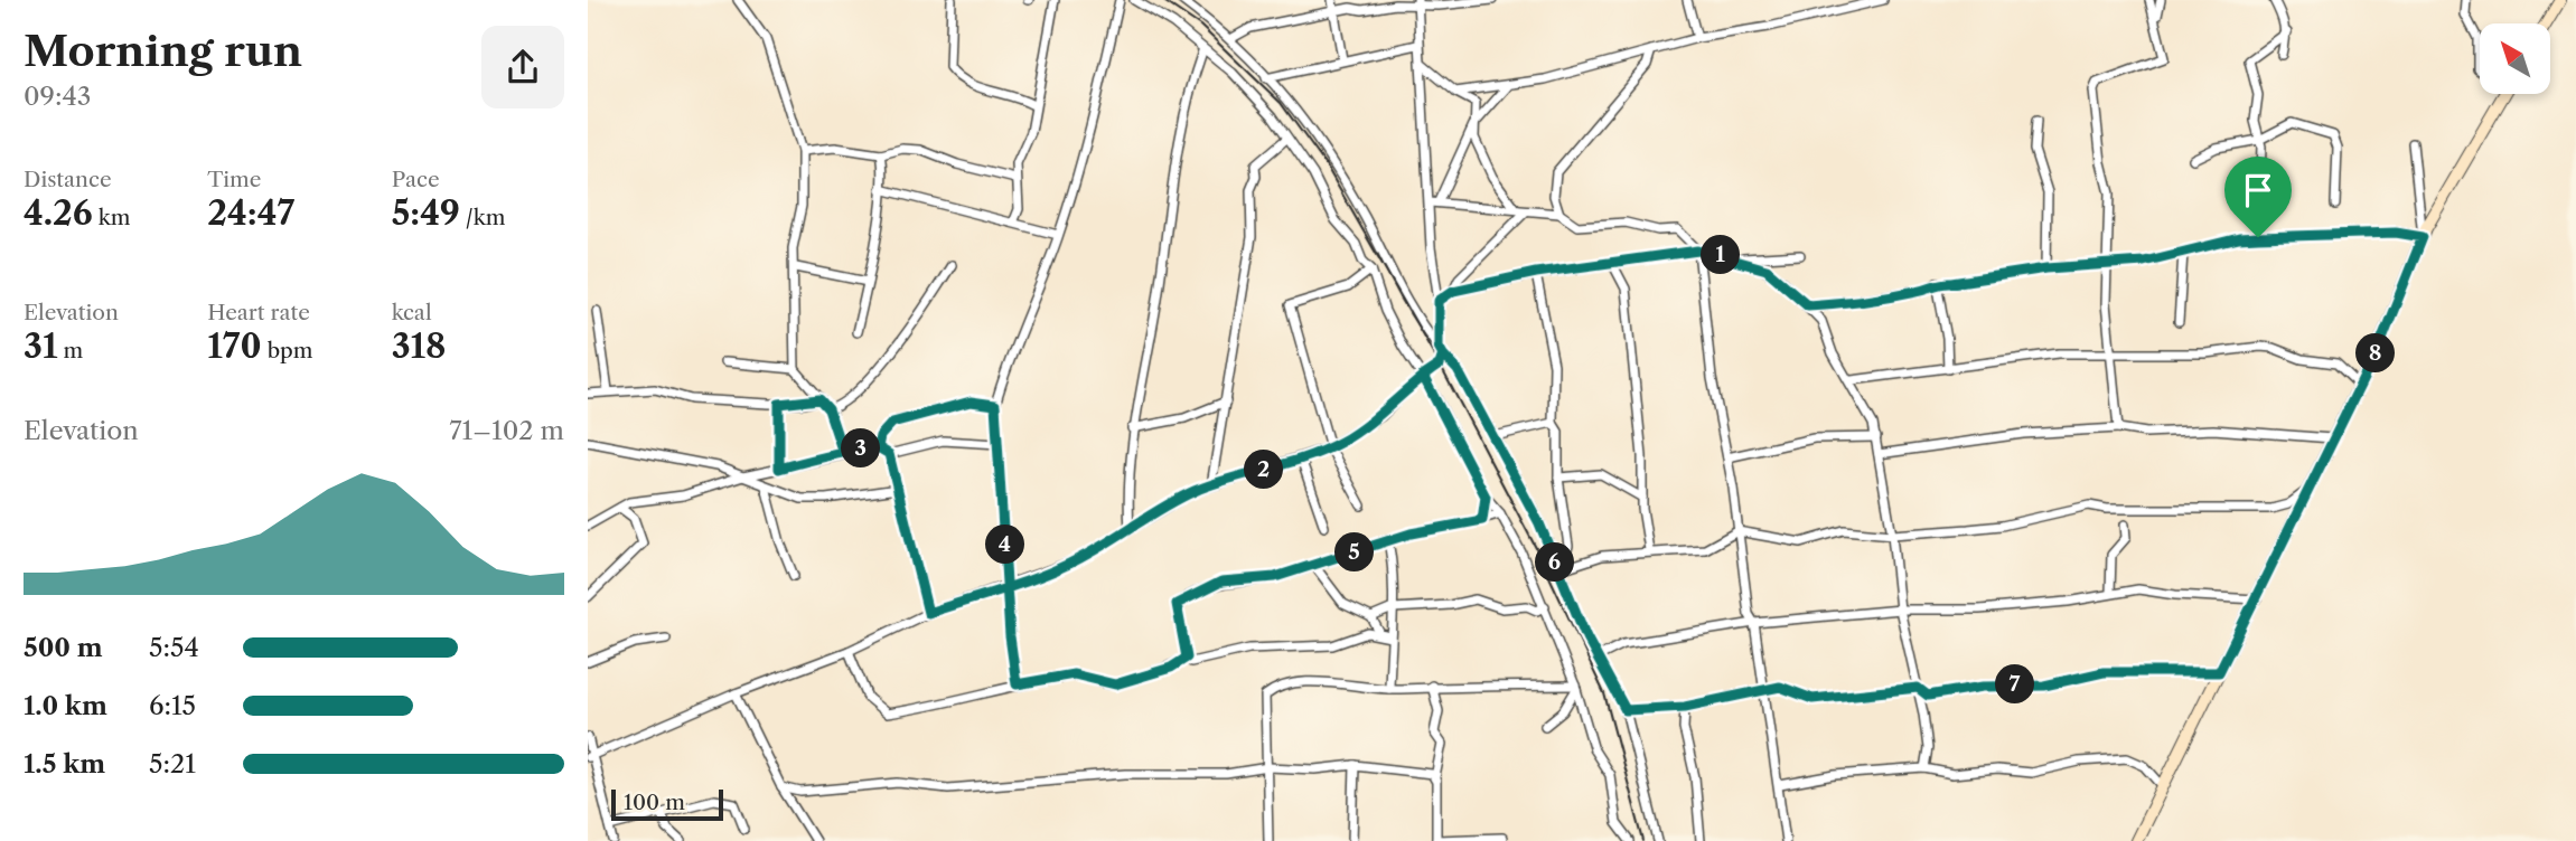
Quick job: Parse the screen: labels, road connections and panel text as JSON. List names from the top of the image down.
{
  "scale_bar": "100 m",
  "north": "top left",
  "page": {
    "heading": ["Morning run", "09:43"],
    "stats": [
      ["Distance", "4.26 km"],
      ["Time", "24:47"],
      ["Pace", "5:49 /km"],
      ["Elevation", "31 m"],
      ["Heart rate", "170 bpm"],
      ["kcal", "318"]
    ],
    "pins": [
      "1",
      "8",
      "3",
      "2",
      "4",
      "5",
      "6",
      "7"
    ],
    "chart": ["Elevation", "71–102 m"],
    "list": [
      {
        "name": "500 m",
        "note": "5:54"
      },
      {
        "name": "1.0 km",
        "note": "6:15"
      },
      {
        "name": "1.5 km",
        "note": "5:21"
      }
    ],
    "scale": "100 m"
  }
}
